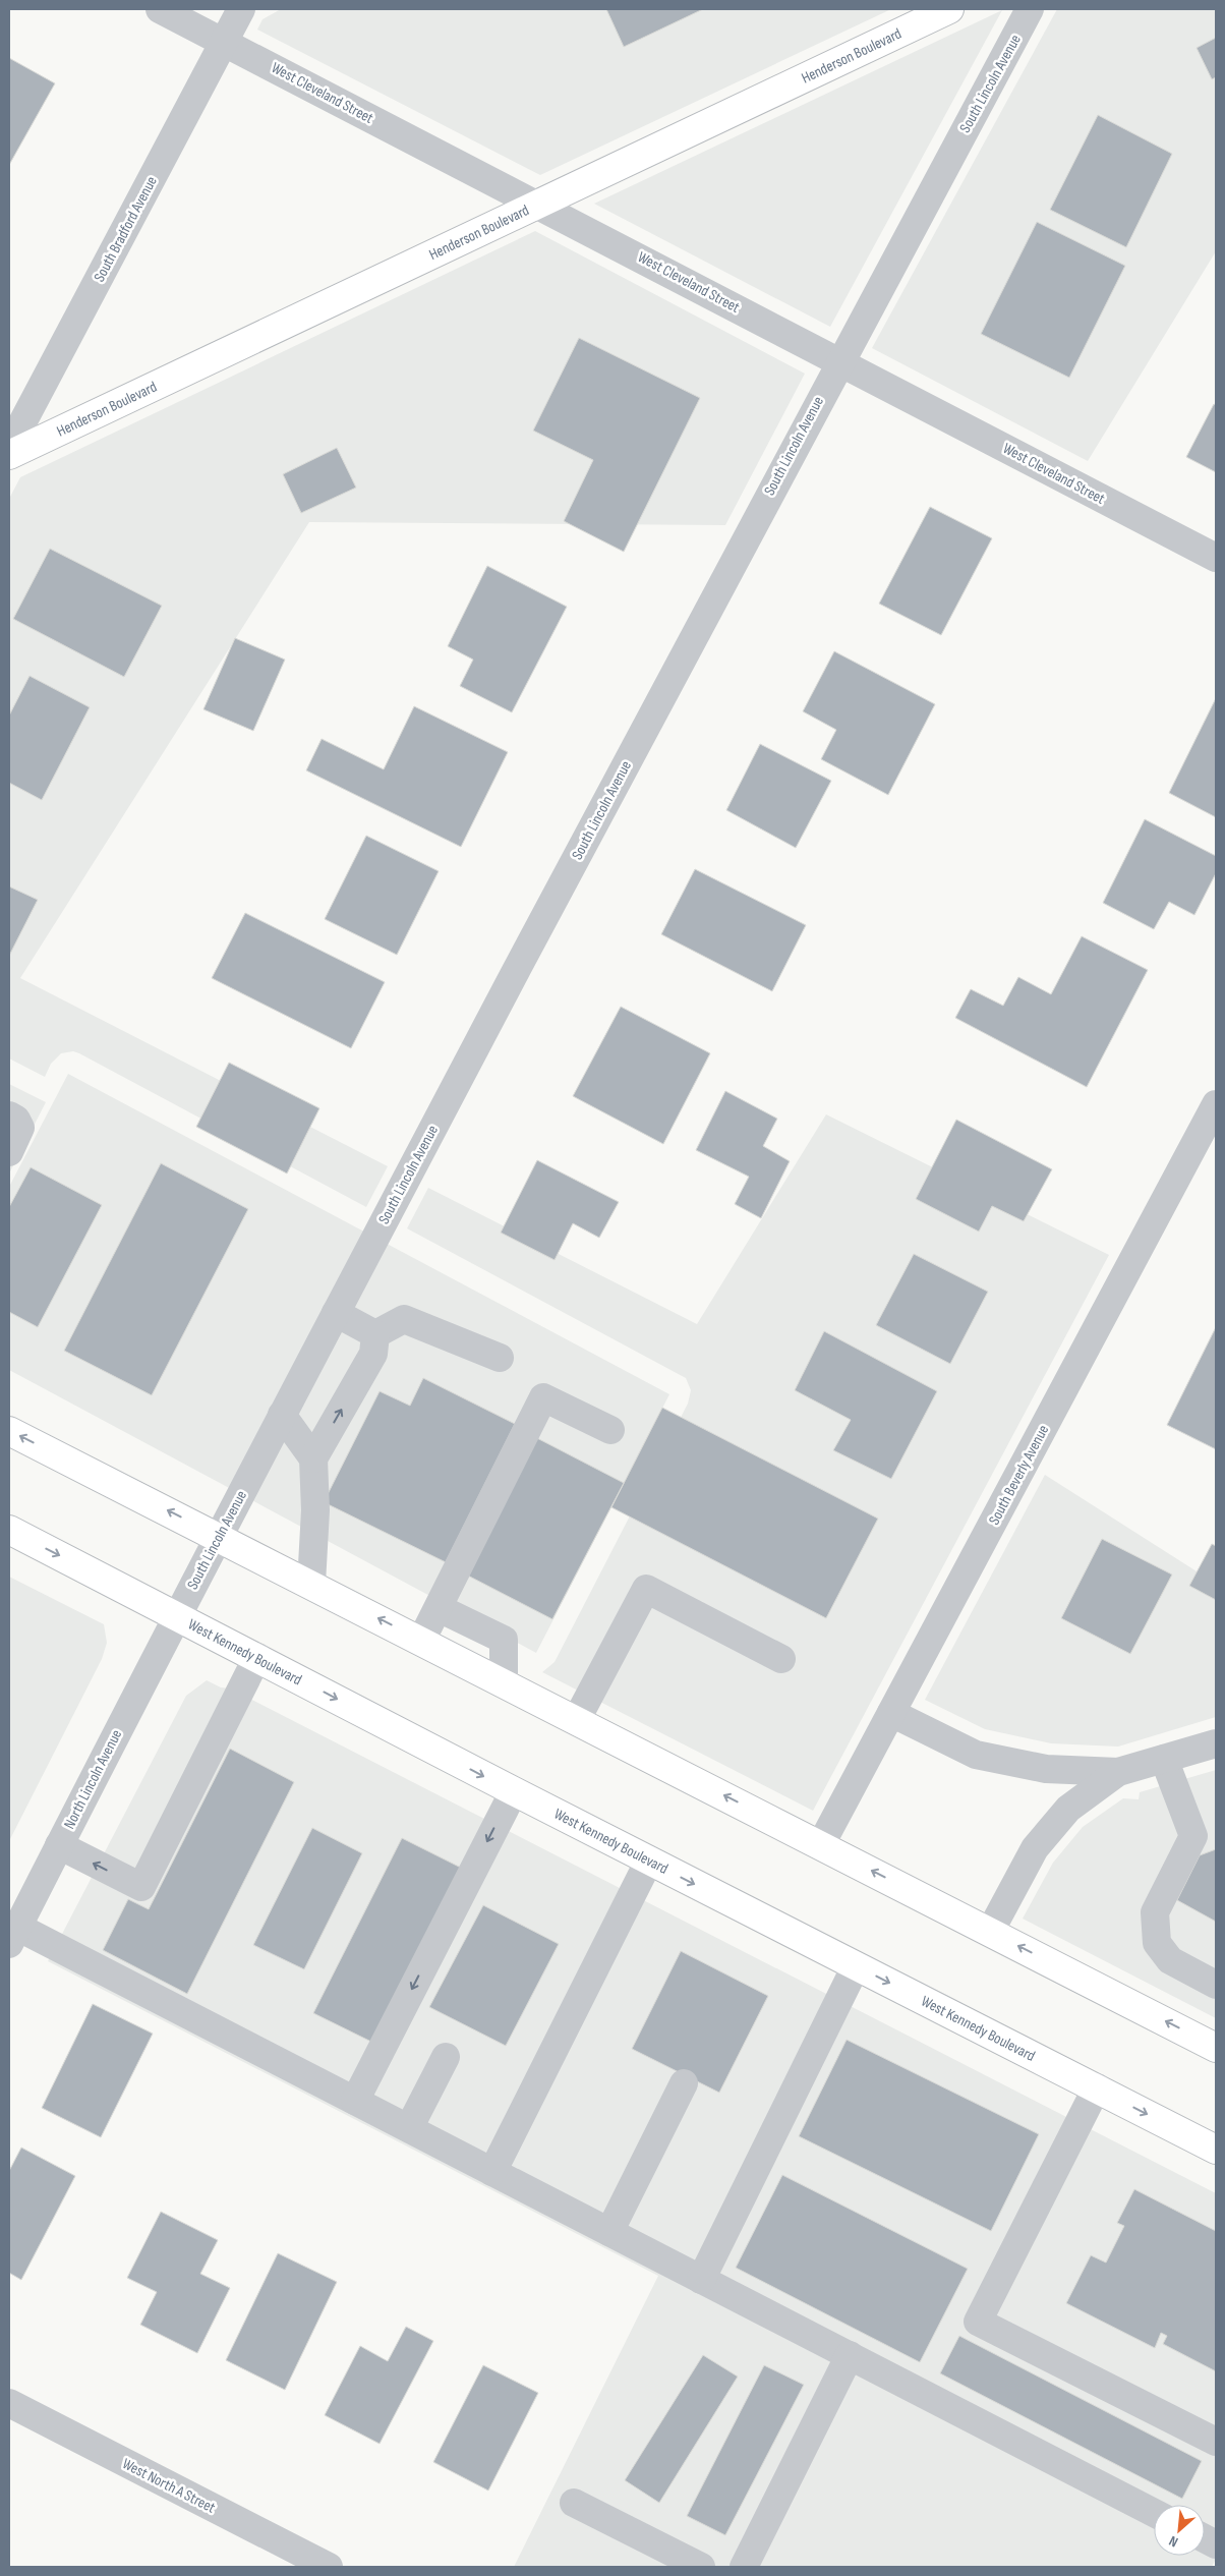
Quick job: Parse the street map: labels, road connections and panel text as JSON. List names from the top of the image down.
{
  "streets": {
    "main road": ["Henderson Boulevard", "West Kennedy Boulevard"],
    "street": [
      "South Lincoln Avenue",
      "West Cleveland Street",
      "South Bradford Avenue",
      "South Beverly Avenue",
      "North Lincoln Avenue",
      "West North A Street"
    ]
  },
  "crossings": [
    ["Henderson Boulevard", "West Cleveland Street"],
    ["South Lincoln Avenue", "West Cleveland Street"],
    ["South Lincoln Avenue", "West Kennedy Boulevard"],
    ["South Lincoln Avenue", "North Lincoln Avenue"],
    ["West Cleveland Street", "South Bradford Avenue"],
    ["West Kennedy Boulevard", "North Lincoln Avenue"]
  ],
  "north": "bottom left"
}
